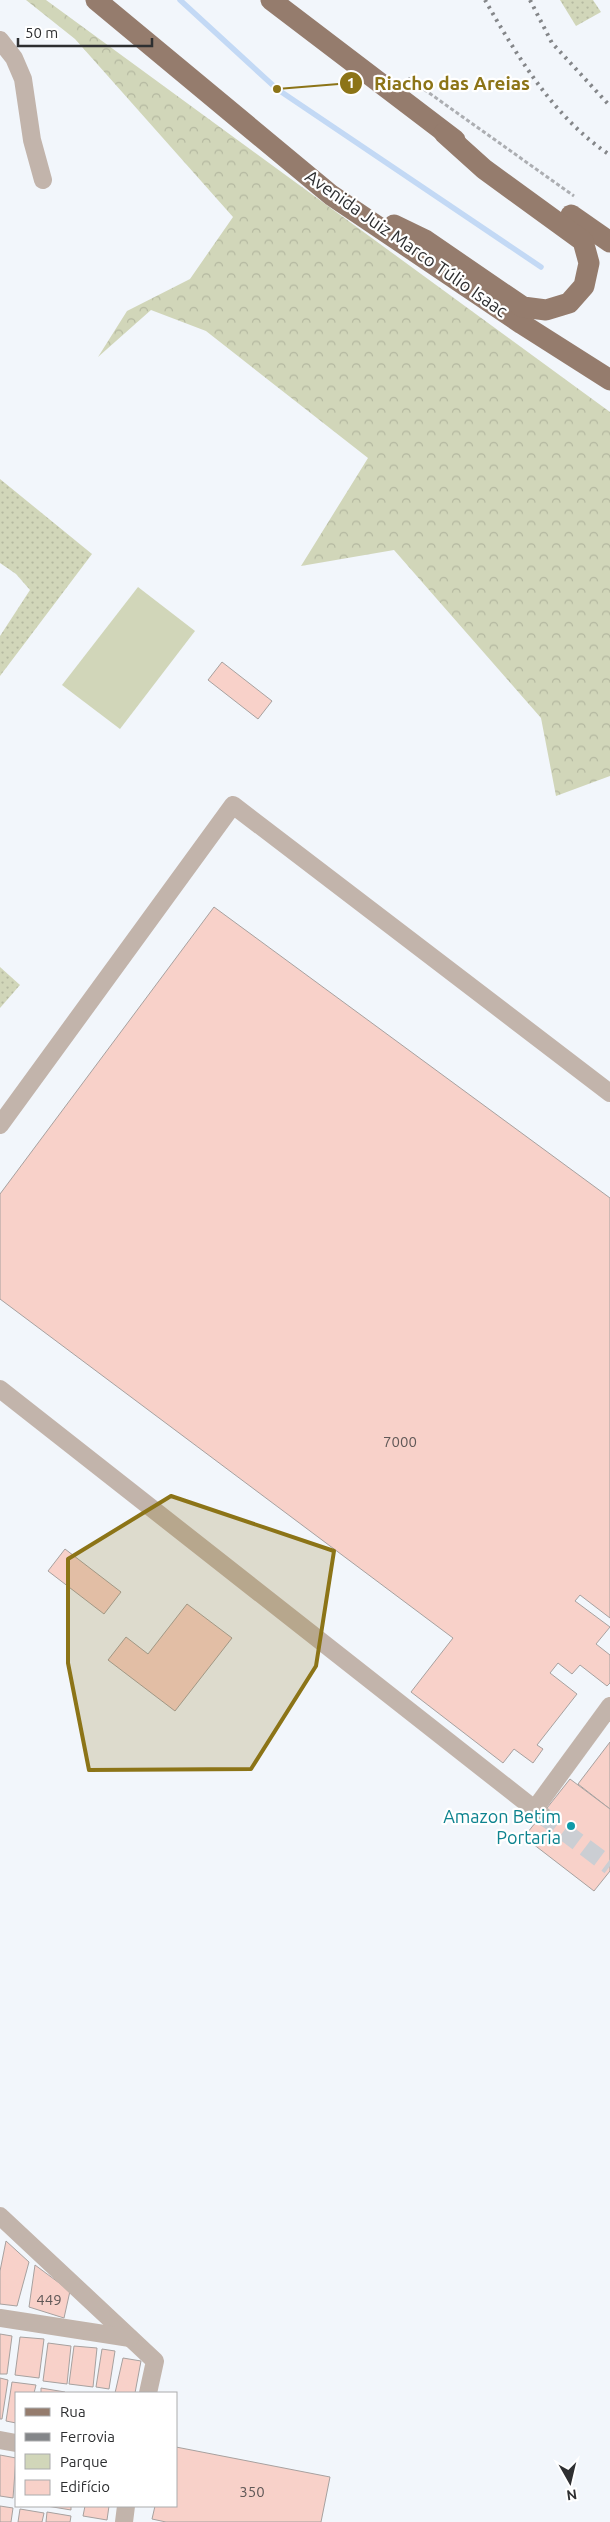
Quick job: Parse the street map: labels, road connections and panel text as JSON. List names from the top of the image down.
{
  "streets": {
    "main road": ["Avenida Juiz Marco Túlio Isaac"]
  },
  "places": ["Riacho das Areias", "Amazon Betim Portaria"],
  "house_numbers": ["7000", "449", "350"],
  "legend": [
    "Rua",
    "Ferrovia",
    "Parque",
    "Edifício"
  ],
  "scale_bar": "50 m",
  "north": "bottom"
}
